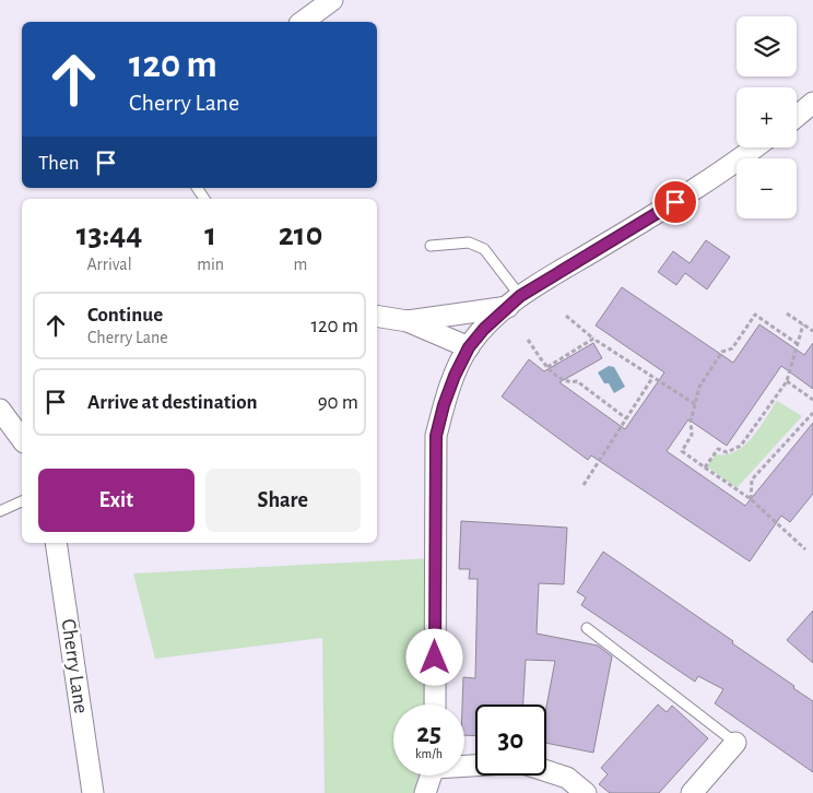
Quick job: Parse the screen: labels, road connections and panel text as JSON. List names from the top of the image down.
{
  "streets": {
    "street": ["Cherry Lane"]
  },
  "page": {
    "map_buttons": ["+", "−"],
    "turn": ["120 m", "Cherry Lane"],
    "then": "Then",
    "eta": [
      "13:44",
      "Arrival",
      "1",
      "min",
      "210",
      "m"
    ],
    "list": [
      {
        "name": "Continue",
        "note": "Cherry Lane",
        "value": "120 m"
      },
      {
        "name": "Arrive at destination",
        "value": "90 m"
      }
    ],
    "buttons": ["Exit", "Share"],
    "speed": "25 km/h",
    "limit": "30"
  }
}
